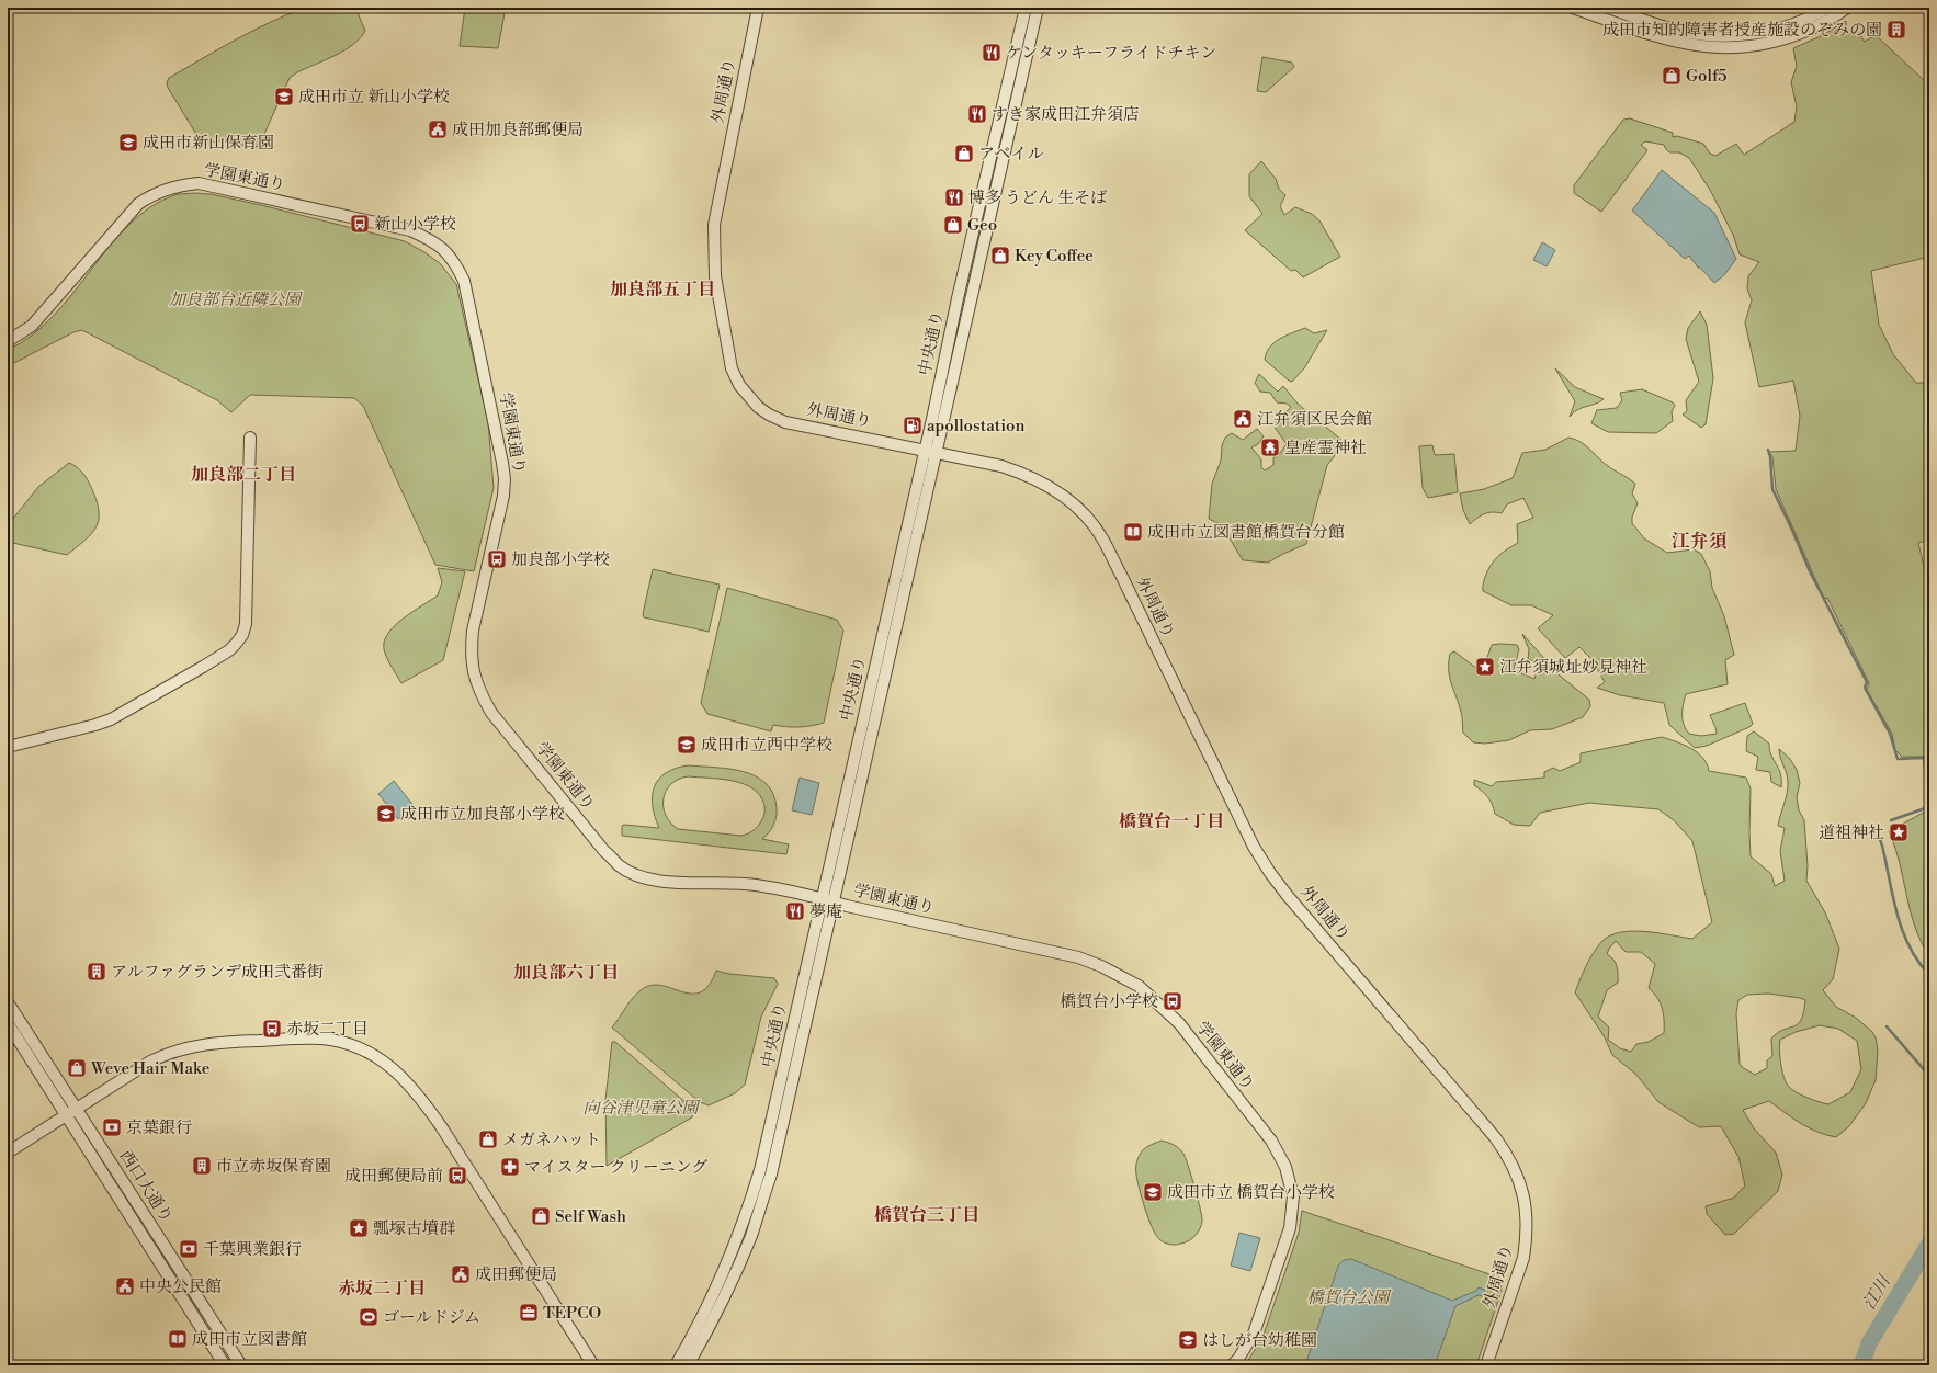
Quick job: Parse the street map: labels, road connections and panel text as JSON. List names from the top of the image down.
{
  "streets": {
    "street": [
      "外周通り",
      "学園東通り",
      "中央通り",
      "西口大通り"
    ]
  },
  "crossings": [
    ["外周通り", "中央通り"],
    ["学園東通り", "中央通り"]
  ],
  "districts": [
    "加良部五丁目",
    "加良部二丁目",
    "江弁須",
    "橋賀台一丁目",
    "加良部六丁目",
    "橋賀台三丁目",
    "赤坂二丁目"
  ],
  "water": ["江川"],
  "parks": ["加良部台近隣公園", "向谷津児童公園", "橋賀台公園"],
  "places": {
    "building": ["成田市知的障害者授産施設のぞみの園", "アルファグランデ成田弐番街", "市立赤坂保育園"],
    "restaurant": [
      "ケンタッキーフライドチキン",
      "すき家成田江弁須店",
      "博多 うどん 生そば",
      "夢庵"
    ],
    "shop": [
      "Golf5",
      "アベイル",
      "Geo",
      "Key Coffee",
      "Weve Hair Make",
      "メガネハット",
      "Self Wash"
    ],
    "school or university": [
      "成田市立 新山小学校",
      "成田市新山保育園",
      "成田市立西中学校",
      "成田市立加良部小学校",
      "成田市立 橋賀台小学校",
      "はしが台幼稚園"
    ],
    "public building": [
      "成田加良部郵便局",
      "江弁須区民会館",
      "成田郵便局",
      "中央公民館"
    ],
    "bus stop": [
      "新山小学校",
      "加良部小学校",
      "橋賀台小学校",
      "赤坂二丁目",
      "成田郵便局前"
    ],
    "fuel station": ["apollostation"],
    "temple": ["皇産霊神社"],
    "library": ["成田市立図書館橋賀台分館", "成田市立図書館"],
    "place": ["江弁須城址妙見神社", "道祖神社", "瓢塚古墳群"],
    "bank": ["京葉銀行", "千葉興業銀行"],
    "pharmacy": ["マイスター クリーニング"],
    "office": ["TEPCO"],
    "sports": ["ゴールドジム"]
  }
}
